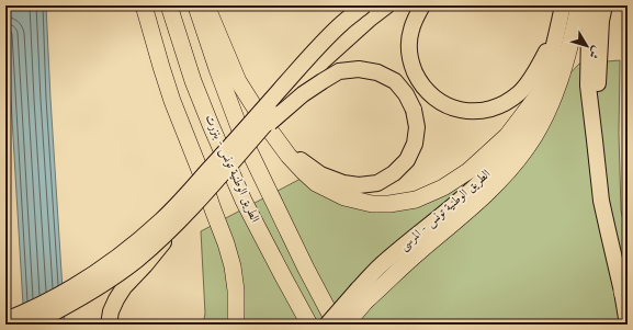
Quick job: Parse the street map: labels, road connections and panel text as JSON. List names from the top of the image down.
{
  "streets": {
    "highway": ["الطريق الوطنية تونس - بنزرت", "الطريق الوطنية تونس - المرسى"]
  },
  "north": "bottom right"
}
